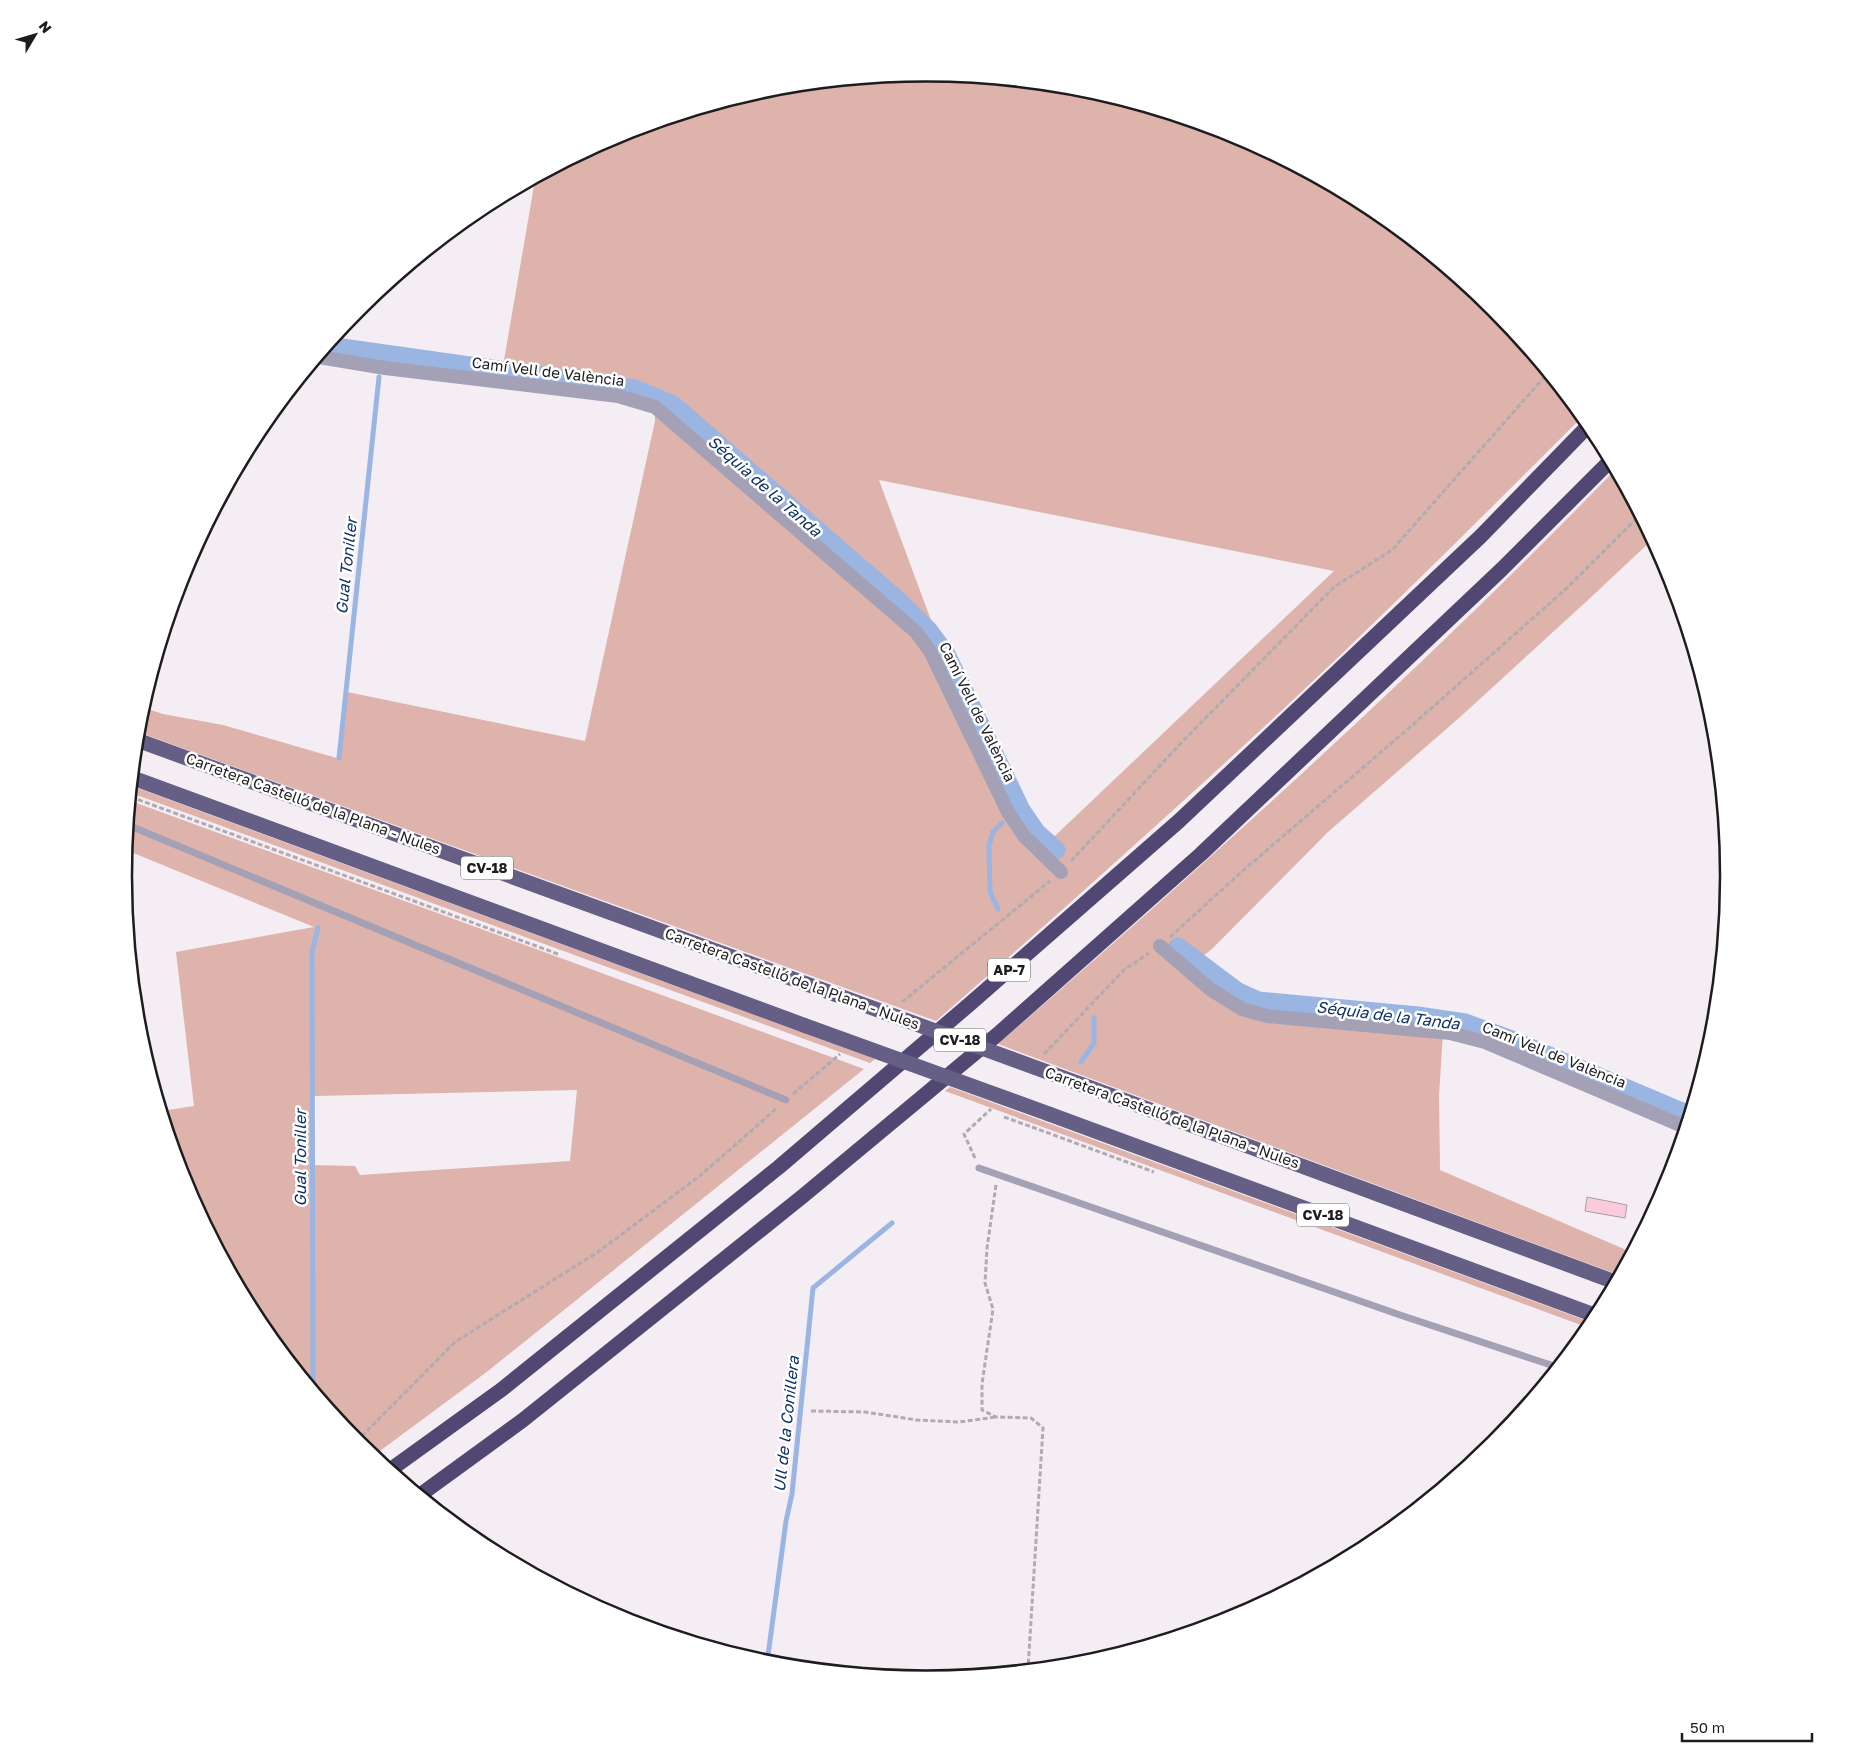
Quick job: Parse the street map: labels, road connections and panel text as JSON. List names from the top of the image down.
{
  "streets": {
    "highway": ["AP-7"],
    "main road": ["Carretera Castelló de la Plana - Nules", "CV-18"],
    "street": ["Camí Vell de València"]
  },
  "water": ["Séquia de la Tanda", "Gual Toniller", "Ull de la Conillera"],
  "scale_bar": "50 m",
  "north": "top right"
}
